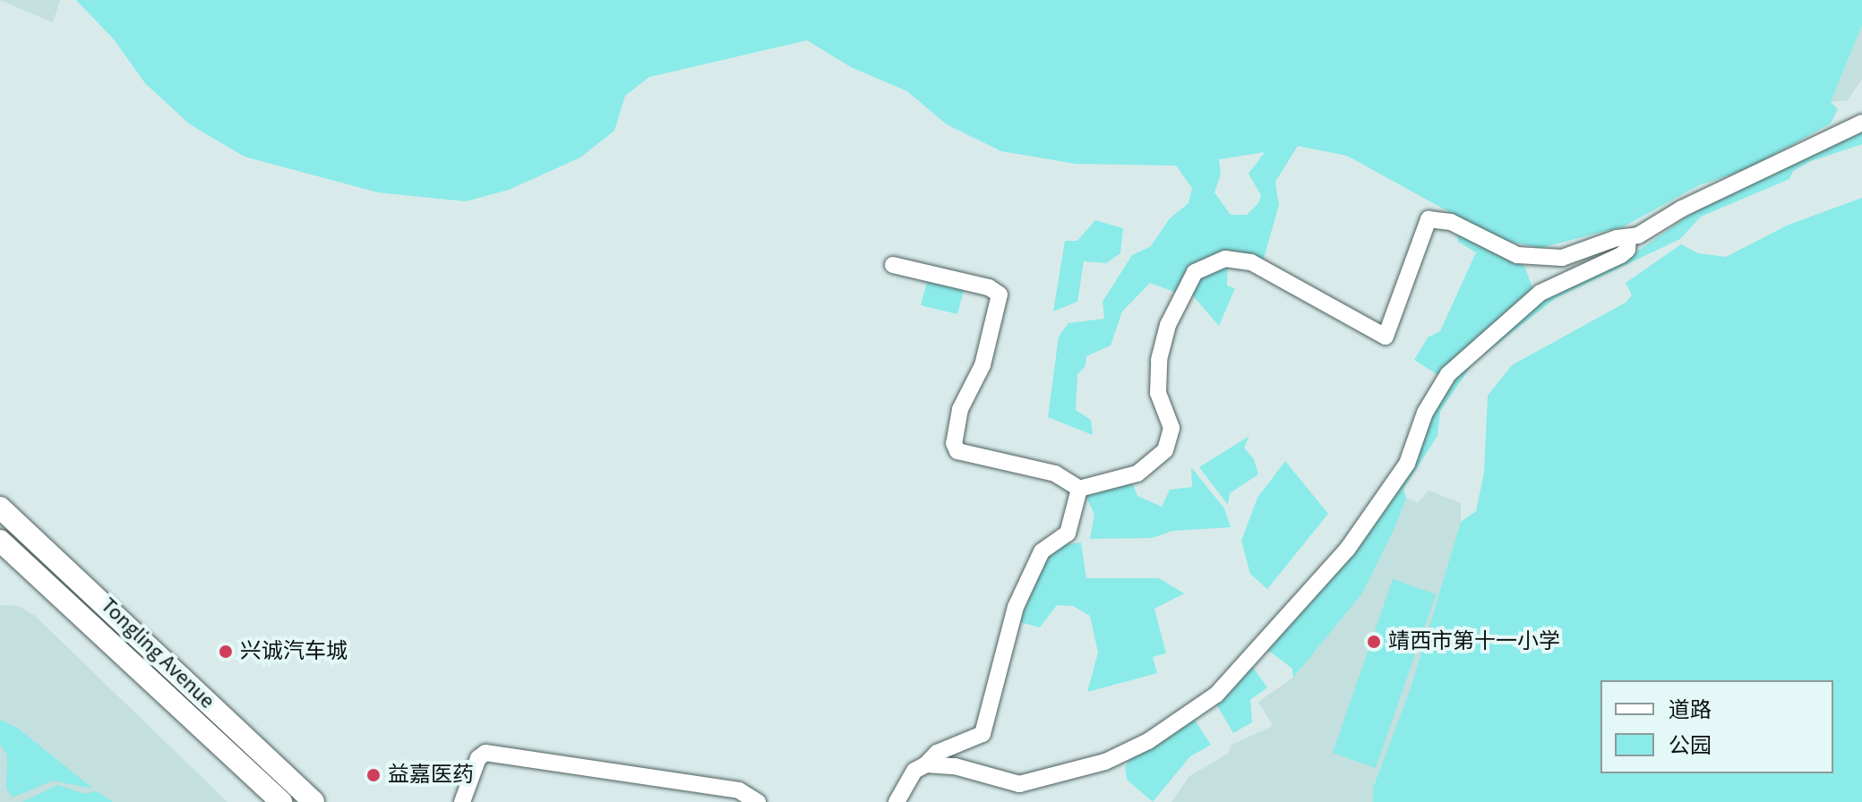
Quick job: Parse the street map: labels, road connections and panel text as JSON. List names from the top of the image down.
{
  "streets": {
    "main road": ["Tongling Avenue"]
  },
  "places": ["靖西市第十一小学", "兴诚汽车城", "益嘉医药"],
  "legend": ["道路", "公园"]
}
